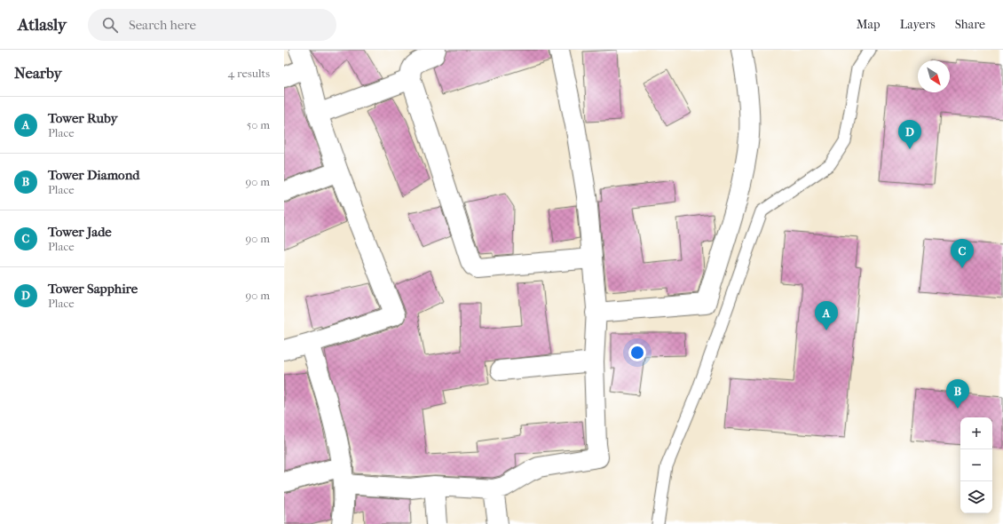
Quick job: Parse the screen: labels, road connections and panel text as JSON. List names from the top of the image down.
{
  "north": "bottom right",
  "page": {
    "header": "Atlasly",
    "search": "Search here",
    "nav": ["Map", "Layers", "Share"],
    "heading": ["Nearby", "4 results"],
    "list": [
      {
        "mark": "A",
        "name": "Tower Ruby",
        "note": "Place",
        "value": "50 m"
      },
      {
        "mark": "B",
        "name": "Tower Diamond",
        "note": "Place",
        "value": "90 m"
      },
      {
        "mark": "C",
        "name": "Tower Jade",
        "note": "Place",
        "value": "90 m"
      },
      {
        "mark": "D",
        "name": "Tower Sapphire",
        "note": "Place",
        "value": "90 m"
      }
    ],
    "pins": [
      "D",
      "C",
      "A",
      "B"
    ],
    "map_buttons": ["+", "−"]
  }
}
